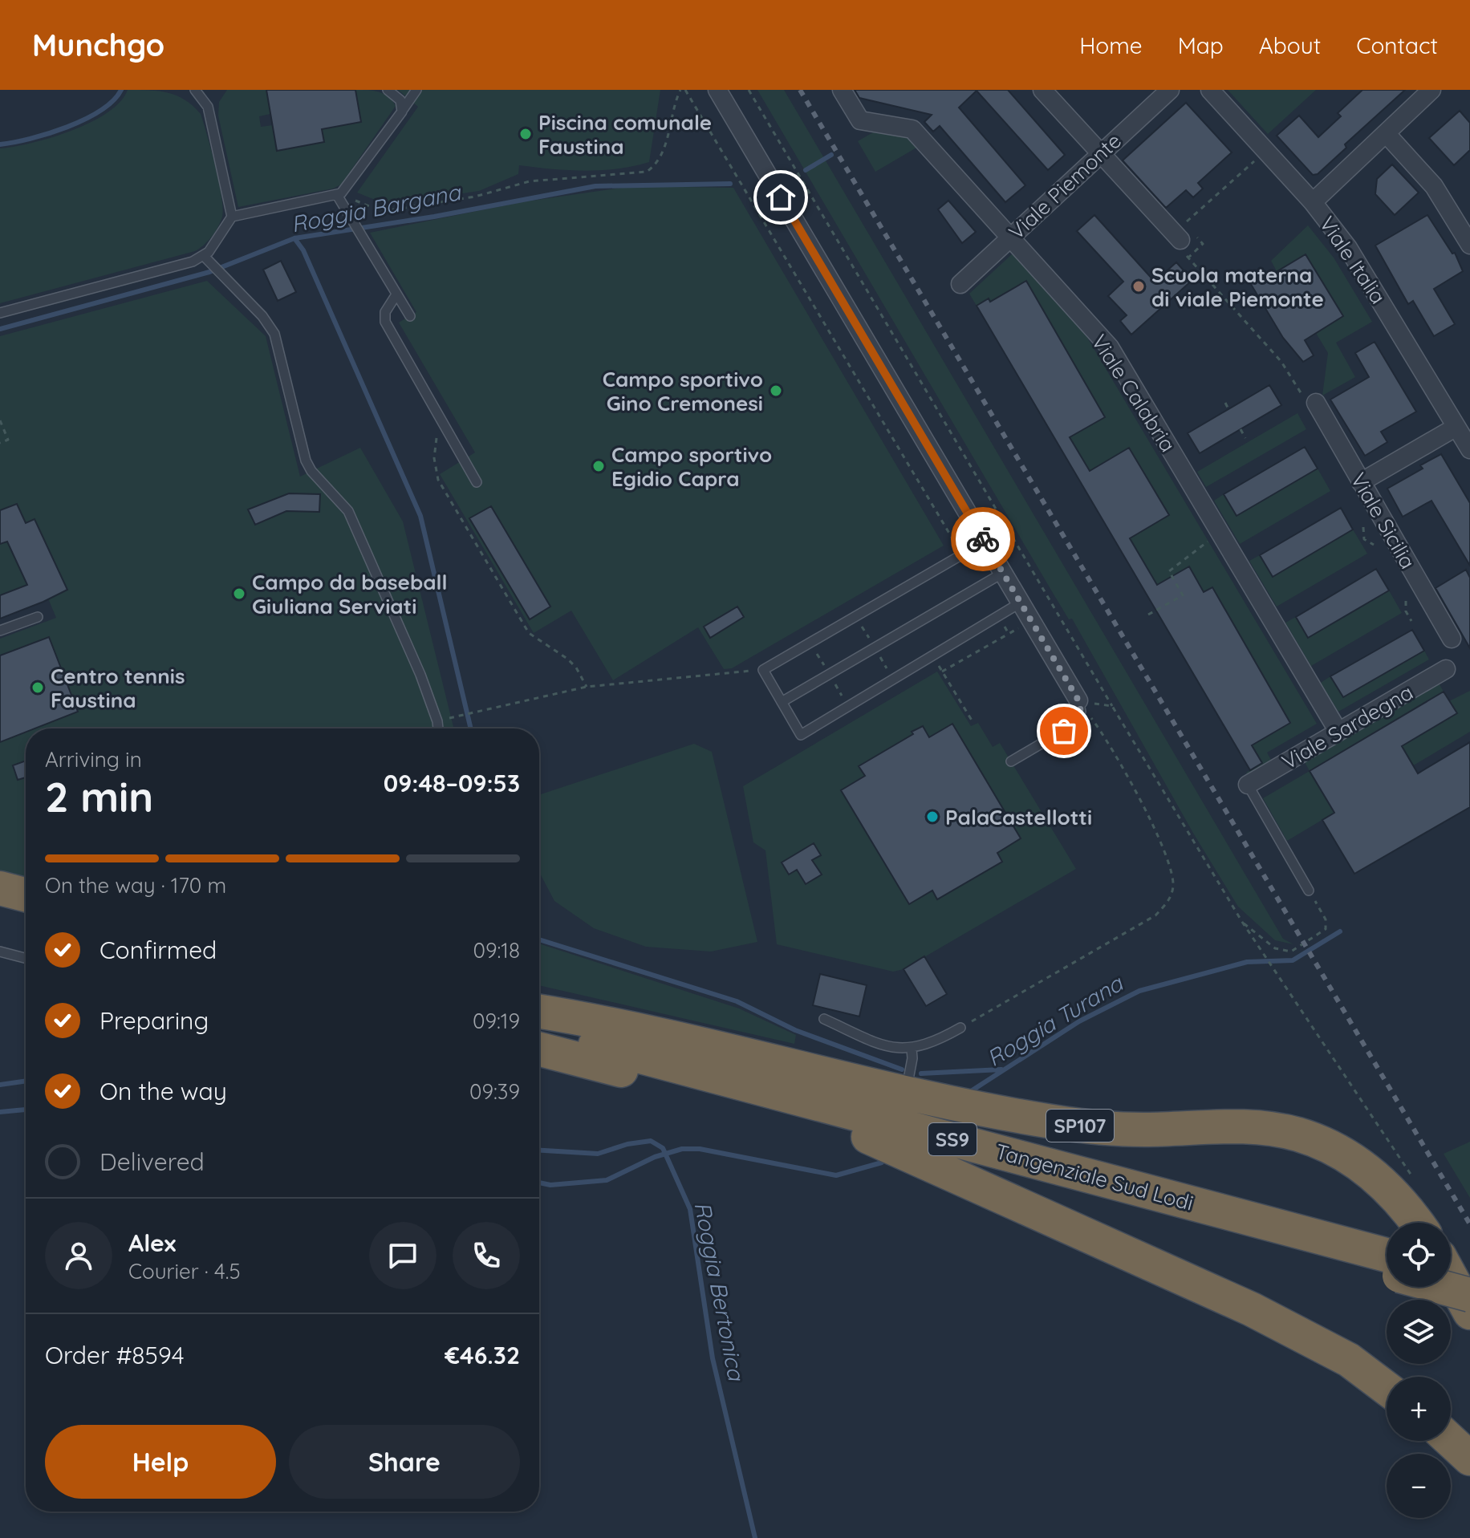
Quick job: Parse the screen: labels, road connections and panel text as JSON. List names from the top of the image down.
{
  "streets": {
    "highway": ["SP107", "SS9", "Tangenziale Sud Lodi"],
    "street": [
      "Viale Piemonte",
      "Viale Italia",
      "Viale Calabria",
      "Viale Sicilia",
      "Viale Sardegna"
    ]
  },
  "crossings": [
    ["Viale Piemonte", "Viale Calabria"],
    ["Viale Calabria", "Viale Sardegna"]
  ],
  "water": ["Roggia Bargana", "Roggia Turana", "Roggia Bertonica"],
  "places": [
    "Piscina comunale Faustina",
    "Scuola materna di viale Piemonte",
    "Campo sportivo Gino Cremonesi",
    "Campo sportivo Egidio Capra",
    "Campo da baseball Giuliana Serviati",
    "Centro tennis Faustina",
    "PalaCastellotti"
  ],
  "page": {
    "header": "Munchgo",
    "nav": [
      "Home",
      "Map",
      "About",
      "Contact"
    ],
    "heading": ["2 min", "Arriving in", "09:48–09:53"],
    "panel": [
      "Alex",
      "Courier · 4.5",
      "Order #8594",
      "€46.32"
    ],
    "bar": "On the way · 170 m",
    "list": [
      ["Confirmed", "09:18"],
      ["Preparing", "09:19"],
      ["On the way", "09:39"],
      "Delivered"
    ],
    "map_buttons": ["+", "−"],
    "buttons": ["Help", "Share"]
  }
}
